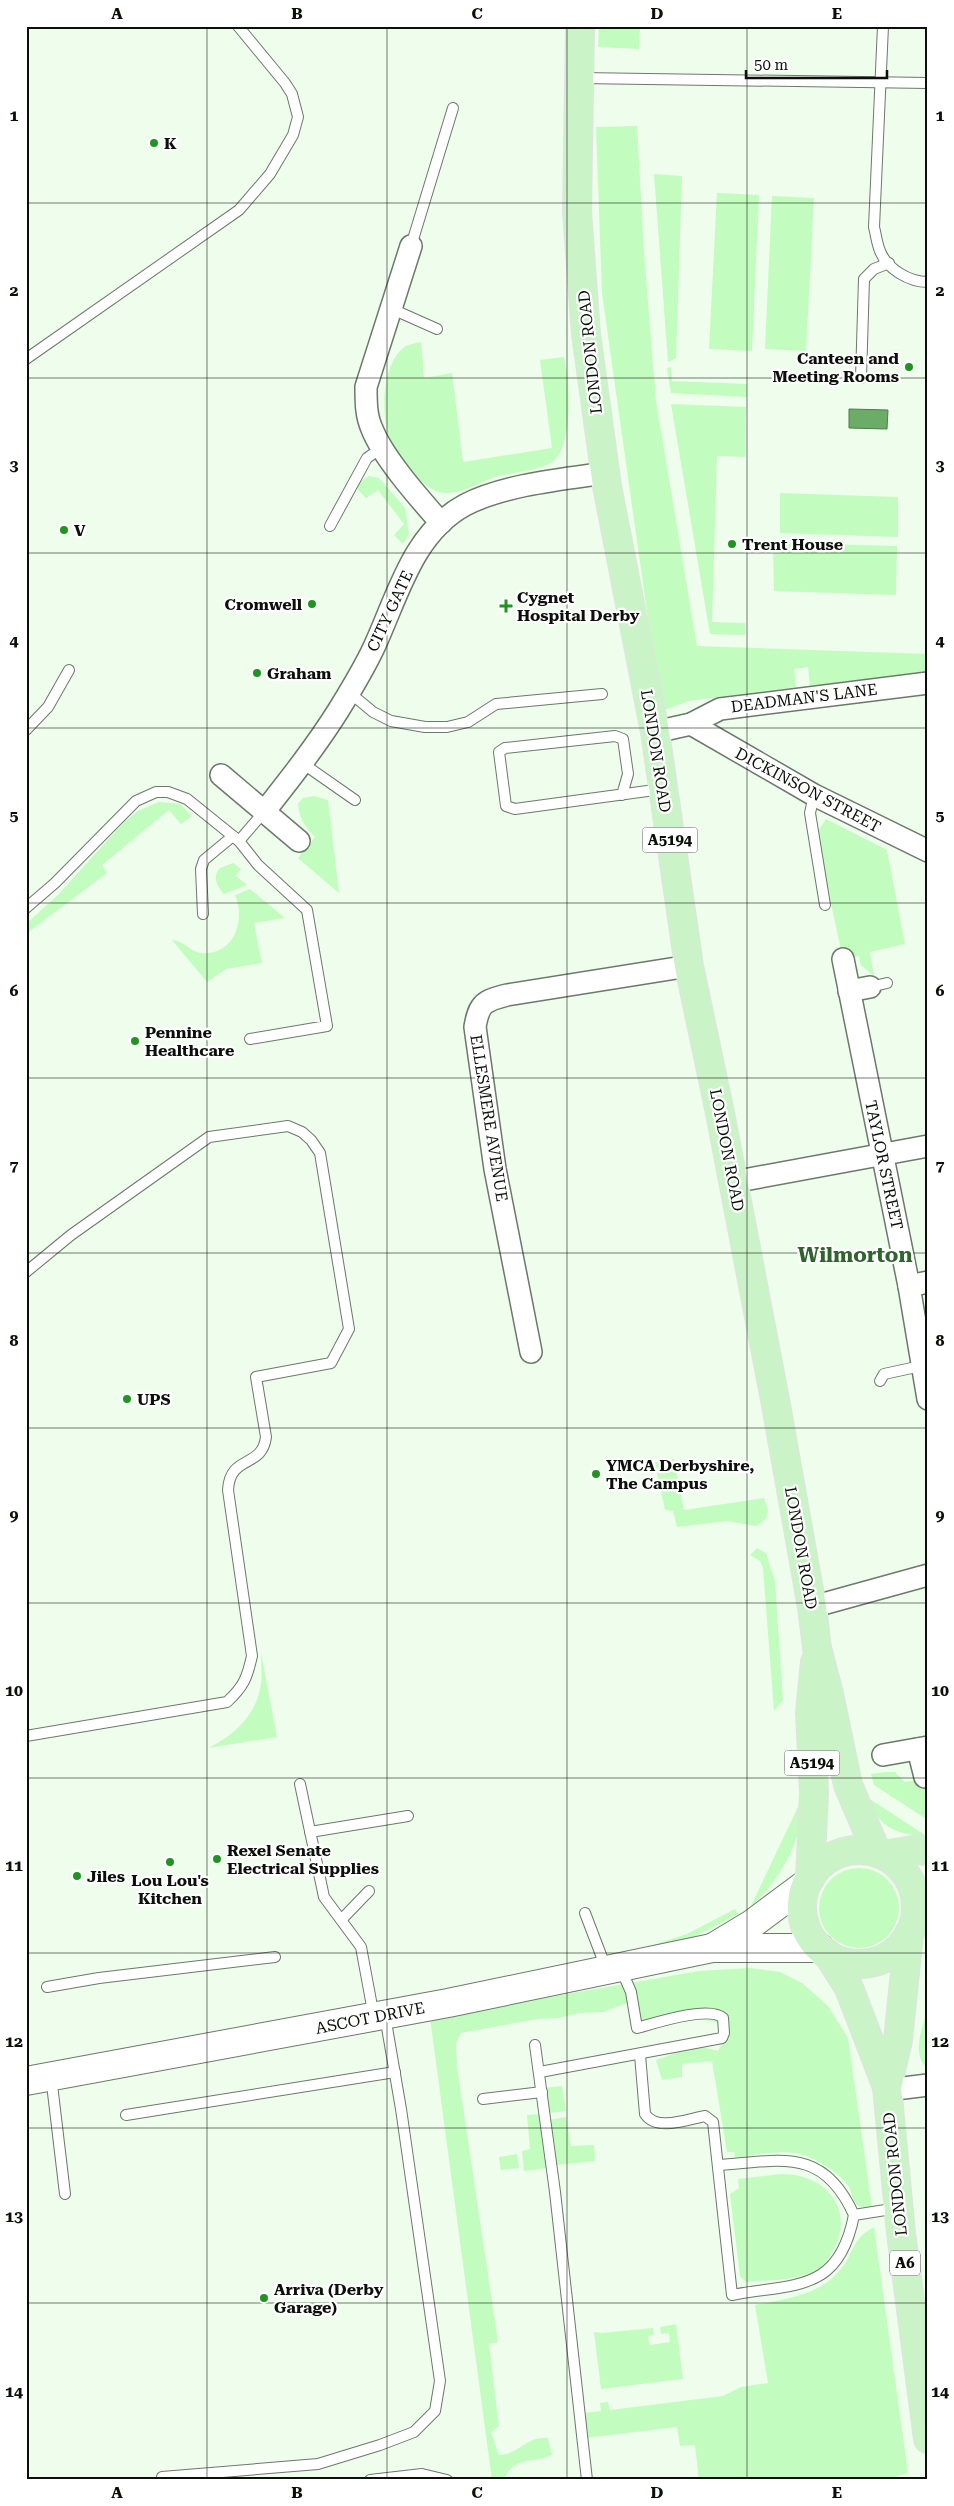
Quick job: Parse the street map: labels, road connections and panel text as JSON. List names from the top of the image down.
{
  "streets": {
    "main road": ["LONDON ROAD", "A5194", "A6"],
    "street": [
      "CITY GATE",
      "DEADMAN'S LANE",
      "DICKINSON STREET",
      "ELLESMERE AVENUE",
      "TAYLOR STREET",
      "ASCOT DRIVE"
    ]
  },
  "crossings": [
    ["LONDON ROAD", "CITY GATE"],
    ["LONDON ROAD", "DEADMAN'S LANE"],
    ["LONDON ROAD", "ELLESMERE AVENUE"],
    ["LONDON ROAD", "ASCOT DRIVE"],
    ["DEADMAN'S LANE", "DICKINSON STREET"]
  ],
  "districts": ["Wilmorton"],
  "places": {
    "other": [
      "K",
      "Canteen and Meeting Rooms",
      "V",
      "Trent House",
      "Cromwell",
      "Graham",
      "Pennine Healthcare",
      "UPS",
      "YMCA Derbyshire, The Campus",
      "Rexel Senate Electrical Supplies",
      "Lou Lou's Kitchen",
      "Jiles",
      "Arriva (Derby Garage)"
    ],
    "health": ["Cygnet Hospital Derby"]
  },
  "scale_bar": "50 m",
  "grid": {
    "columns": [
      "A",
      "B",
      "C",
      "D",
      "E"
    ],
    "rows": [
      "1",
      "2",
      "3",
      "4",
      "5",
      "6",
      "7",
      "8",
      "9",
      "10",
      "11",
      "12",
      "13",
      "14"
    ]
  }
}
